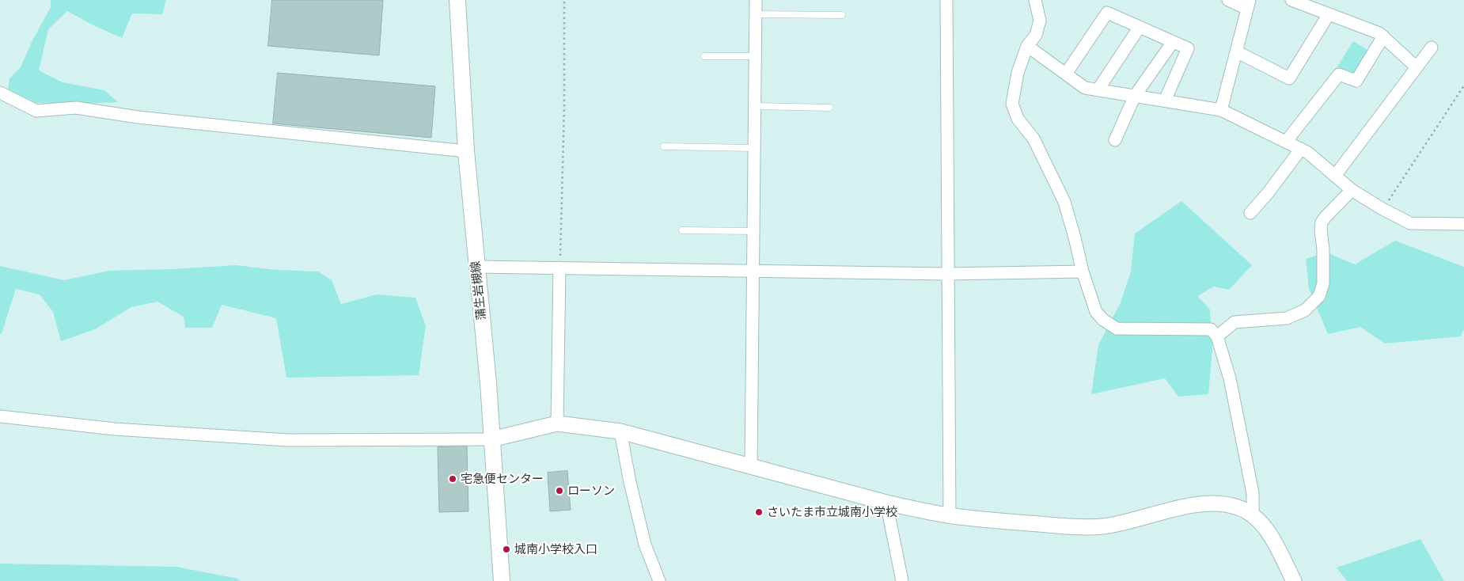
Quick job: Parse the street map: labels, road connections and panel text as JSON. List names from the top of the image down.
{
  "streets": {
    "main road": ["蒲生岩槻線"]
  },
  "places": [
    "宅急便センター",
    "ローソン",
    "さいたま市立城南小学校",
    "城南小学校入口"
  ]
}
